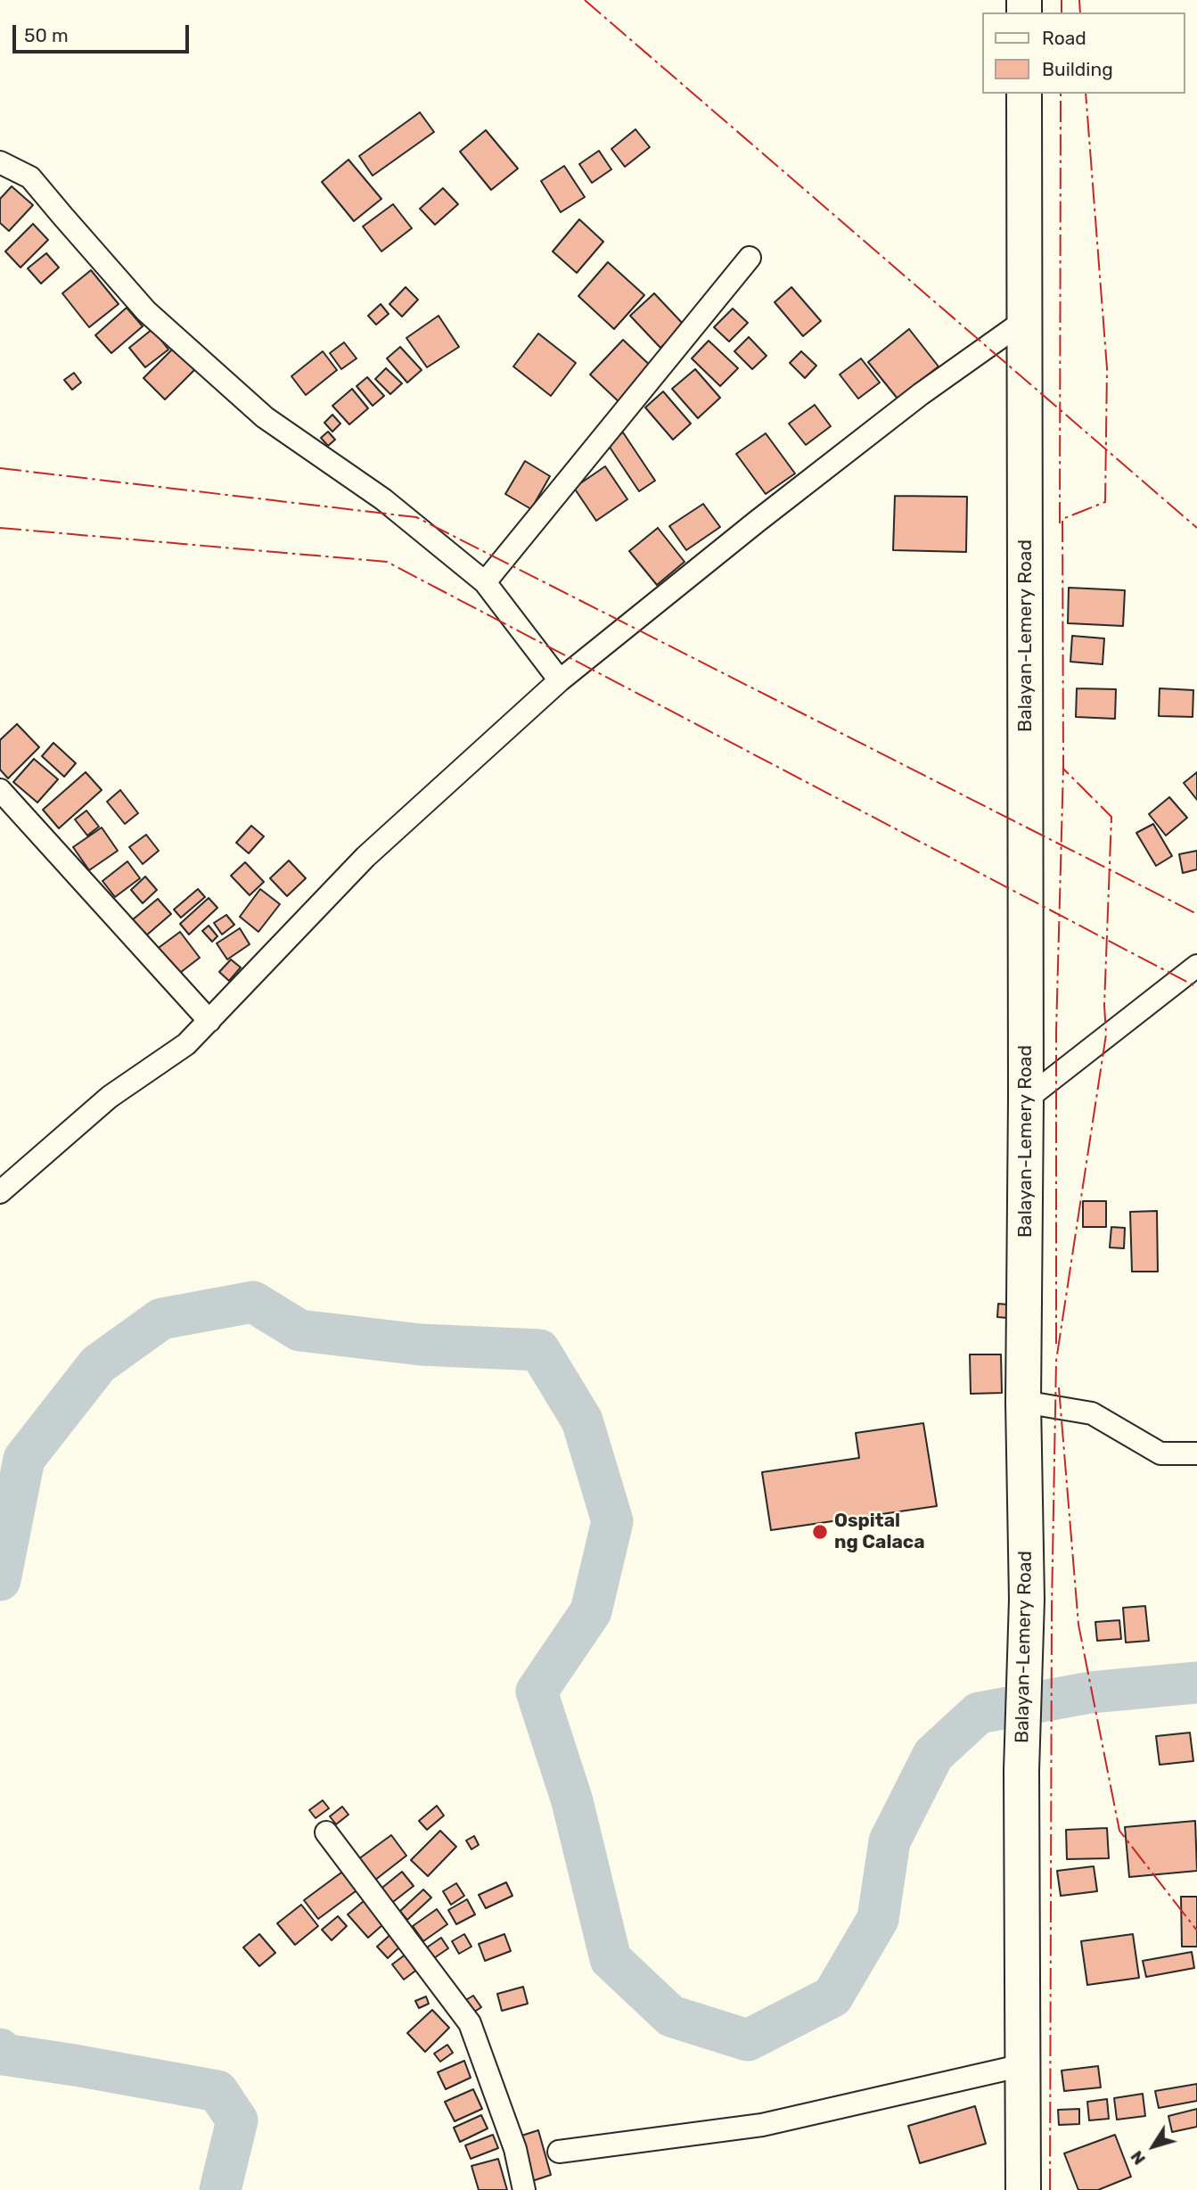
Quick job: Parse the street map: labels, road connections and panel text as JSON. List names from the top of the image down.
{
  "streets": {
    "main road": ["Balayan-Lemery Road"]
  },
  "places": ["Ospital ng Calaca"],
  "legend": ["Road", "Building"],
  "scale_bar": "50 m",
  "north": "bottom left"
}
